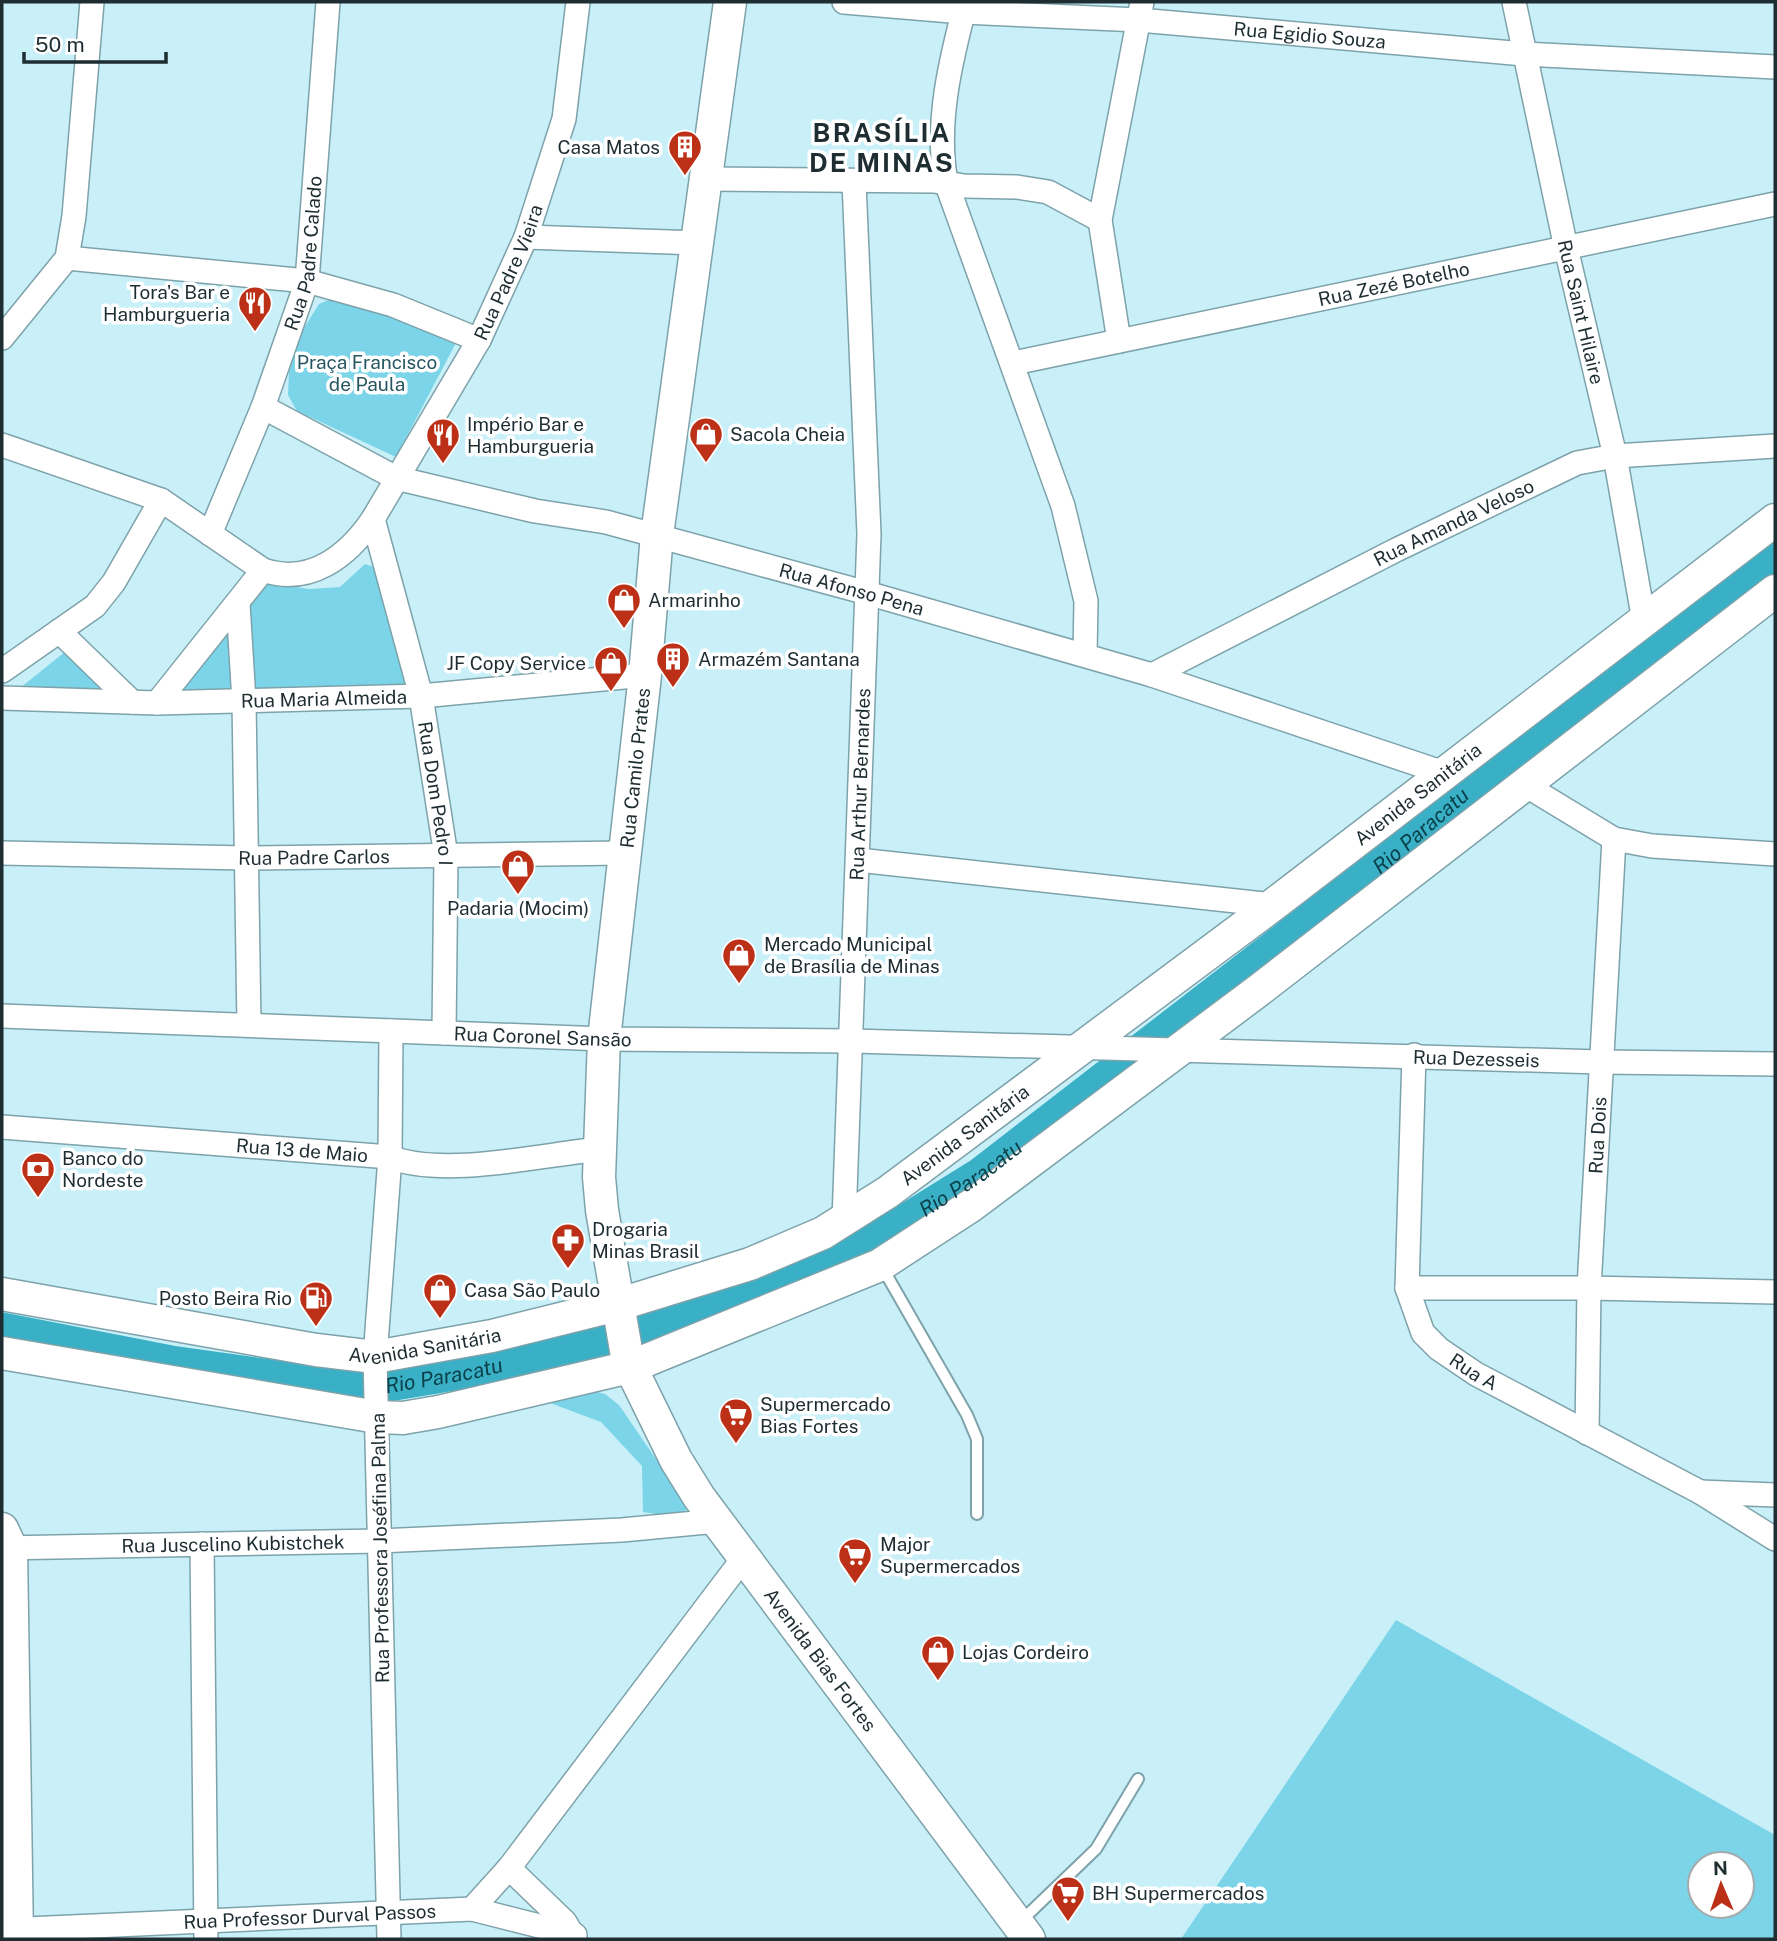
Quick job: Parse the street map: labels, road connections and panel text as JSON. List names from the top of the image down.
{
  "streets": {
    "street": [
      "Rua Egidio Souza",
      "Rua Padre Calado",
      "Rua Padre Vieira",
      "Rua Zezé Botelho",
      "Rua Saint Hilaire",
      "Rua Amanda Veloso",
      "Rua Afonso Pena",
      "Rua Maria Almeida",
      "Rua Camilo Prates",
      "Rua Arthur Bernardes",
      "Avenida Sanitária",
      "Rua Dom Pedro I",
      "Rua Padre Carlos",
      "Rua Coronel Sansão",
      "Rua Dezesseis",
      "Rua Dois",
      "Rua 13 de Maio",
      "Rua A",
      "Rua Juscelino Kubistchek",
      "Rua Professora Joséfina Palma",
      "Avenida Bias Fortes",
      "Rua Professor Durval Passos"
    ]
  },
  "crossings": [
    ["Rua Egidio Souza", "Rua Saint Hilaire"],
    ["Rua Padre Calado", "Rua Afonso Pena"],
    ["Rua Padre Vieira", "Rua Afonso Pena"],
    ["Rua Padre Vieira", "Rua Dom Pedro I"],
    ["Rua Zezé Botelho", "Rua Saint Hilaire"],
    ["Rua Saint Hilaire", "Rua Amanda Veloso"],
    ["Rua Saint Hilaire", "Avenida Sanitária"],
    ["Rua Amanda Veloso", "Rua Afonso Pena"],
    ["Rua Afonso Pena", "Rua Camilo Prates"],
    ["Rua Afonso Pena", "Rua Arthur Bernardes"],
    ["Rua Afonso Pena", "Avenida Sanitária"],
    ["Rua Maria Almeida", "Rua Camilo Prates"],
    ["Rua Maria Almeida", "Rua Dom Pedro I"],
    ["Rua Camilo Prates", "Avenida Sanitária"],
    ["Rua Camilo Prates", "Rua Padre Carlos"],
    ["Rua Camilo Prates", "Rua Coronel Sansão"],
    ["Rua Camilo Prates", "Rua 13 de Maio"],
    ["Rua Camilo Prates", "Avenida Bias Fortes"],
    ["Rua Arthur Bernardes", "Avenida Sanitária"],
    ["Rua Arthur Bernardes", "Rua Coronel Sansão"],
    ["Avenida Sanitária", "Rua Coronel Sansão"],
    ["Avenida Sanitária", "Rua Dezesseis"],
    ["Avenida Sanitária", "Rua Professora Joséfina Palma"],
    ["Rua Dom Pedro I", "Rua Padre Carlos"],
    ["Rua Dom Pedro I", "Rua Coronel Sansão"],
    ["Rua Coronel Sansão", "Rua Dezesseis"],
    ["Rua Coronel Sansão", "Rua Professora Joséfina Palma"],
    ["Rua Dezesseis", "Rua Dois"],
    ["Rua Dezesseis", "Rua A"],
    ["Rua Dois", "Rua A"],
    ["Rua 13 de Maio", "Rua Professora Joséfina Palma"],
    ["Rua Juscelino Kubistchek", "Rua Professora Joséfina Palma"],
    ["Rua Juscelino Kubistchek", "Avenida Bias Fortes"],
    ["Rua Professora Joséfina Palma", "Rua Professor Durval Passos"]
  ],
  "districts": ["BRASÍLIA DE MINAS"],
  "water": ["Rio Paracatu"],
  "parks": ["Praça Francisco de Paula"],
  "places": {
    "building": ["Casa Matos", "Armazém Santana"],
    "restaurant": ["Tora's Bar e Hamburgueria", "Império Bar e Hamburgueria"],
    "shop": [
      "Sacola Cheia",
      "Armarinho",
      "JF Copy Service",
      "Padaria (Mocim)",
      "Mercado Municipal de Brasília de Minas",
      "Casa São Paulo",
      "Lojas Cordeiro"
    ],
    "bank": ["Banco do Nordeste"],
    "pharmacy": ["Drogaria Minas Brasil"],
    "fuel station": ["Posto Beira Rio"],
    "supermarket": ["Supermercado Bias Fortes", "Major Supermercados", "BH Supermercados"]
  },
  "scale_bar": "50 m",
  "north": "top"
}
